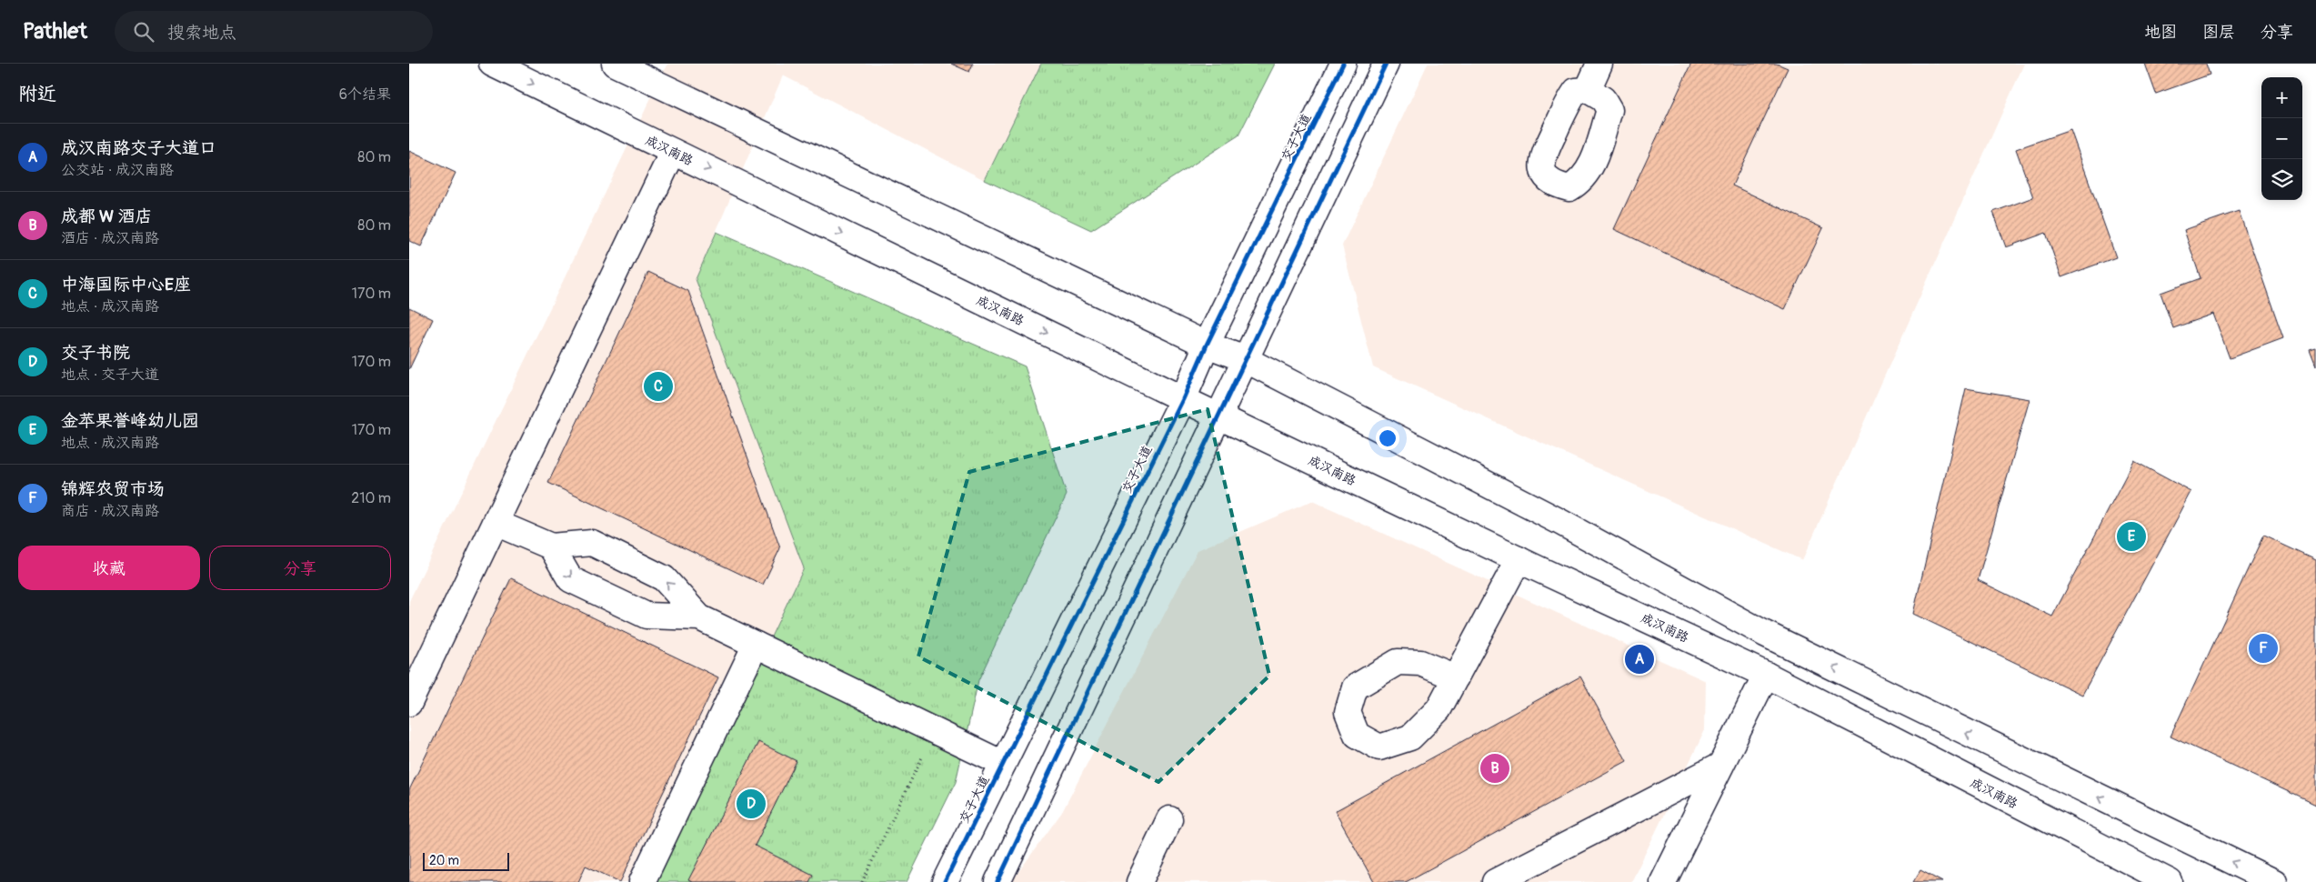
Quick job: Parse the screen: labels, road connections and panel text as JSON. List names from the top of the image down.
{
  "streets": {
    "main road": ["交子大道", "成汉南路"]
  },
  "crossings": [
    ["交子大道", "成汉南路"]
  ],
  "scale_bar": "20 m",
  "page": {
    "header": "Pathlet",
    "search": "搜索地点",
    "nav": ["地图", "图层", "分享"],
    "heading": ["附近", "6个结果"],
    "map_buttons": ["+", "−"],
    "list": [
      {
        "mark": "A",
        "name": "成汉南路交子大道口",
        "note": "公交站 · 成汉南路",
        "value": "80 m"
      },
      {
        "mark": "B",
        "name": "成都 W 酒店",
        "note": "酒店 · 成汉南路",
        "value": "80 m"
      },
      {
        "mark": "C",
        "name": "中海国际中心E座",
        "note": "地点 · 成汉南路",
        "value": "170 m"
      },
      {
        "mark": "D",
        "name": "交子书院",
        "note": "地点 · 交子大道",
        "value": "170 m"
      },
      {
        "mark": "E",
        "name": "金苹果誉峰幼儿园",
        "note": "地点 · 成汉南路",
        "value": "170 m"
      },
      {
        "mark": "F",
        "name": "锦辉农贸市场",
        "note": "商店 · 成汉南路",
        "value": "210 m"
      }
    ],
    "pins": [
      "C",
      "E",
      "F",
      "A",
      "B",
      "D"
    ],
    "buttons": ["收藏", "分享"],
    "scale": "20 m"
  }
}
